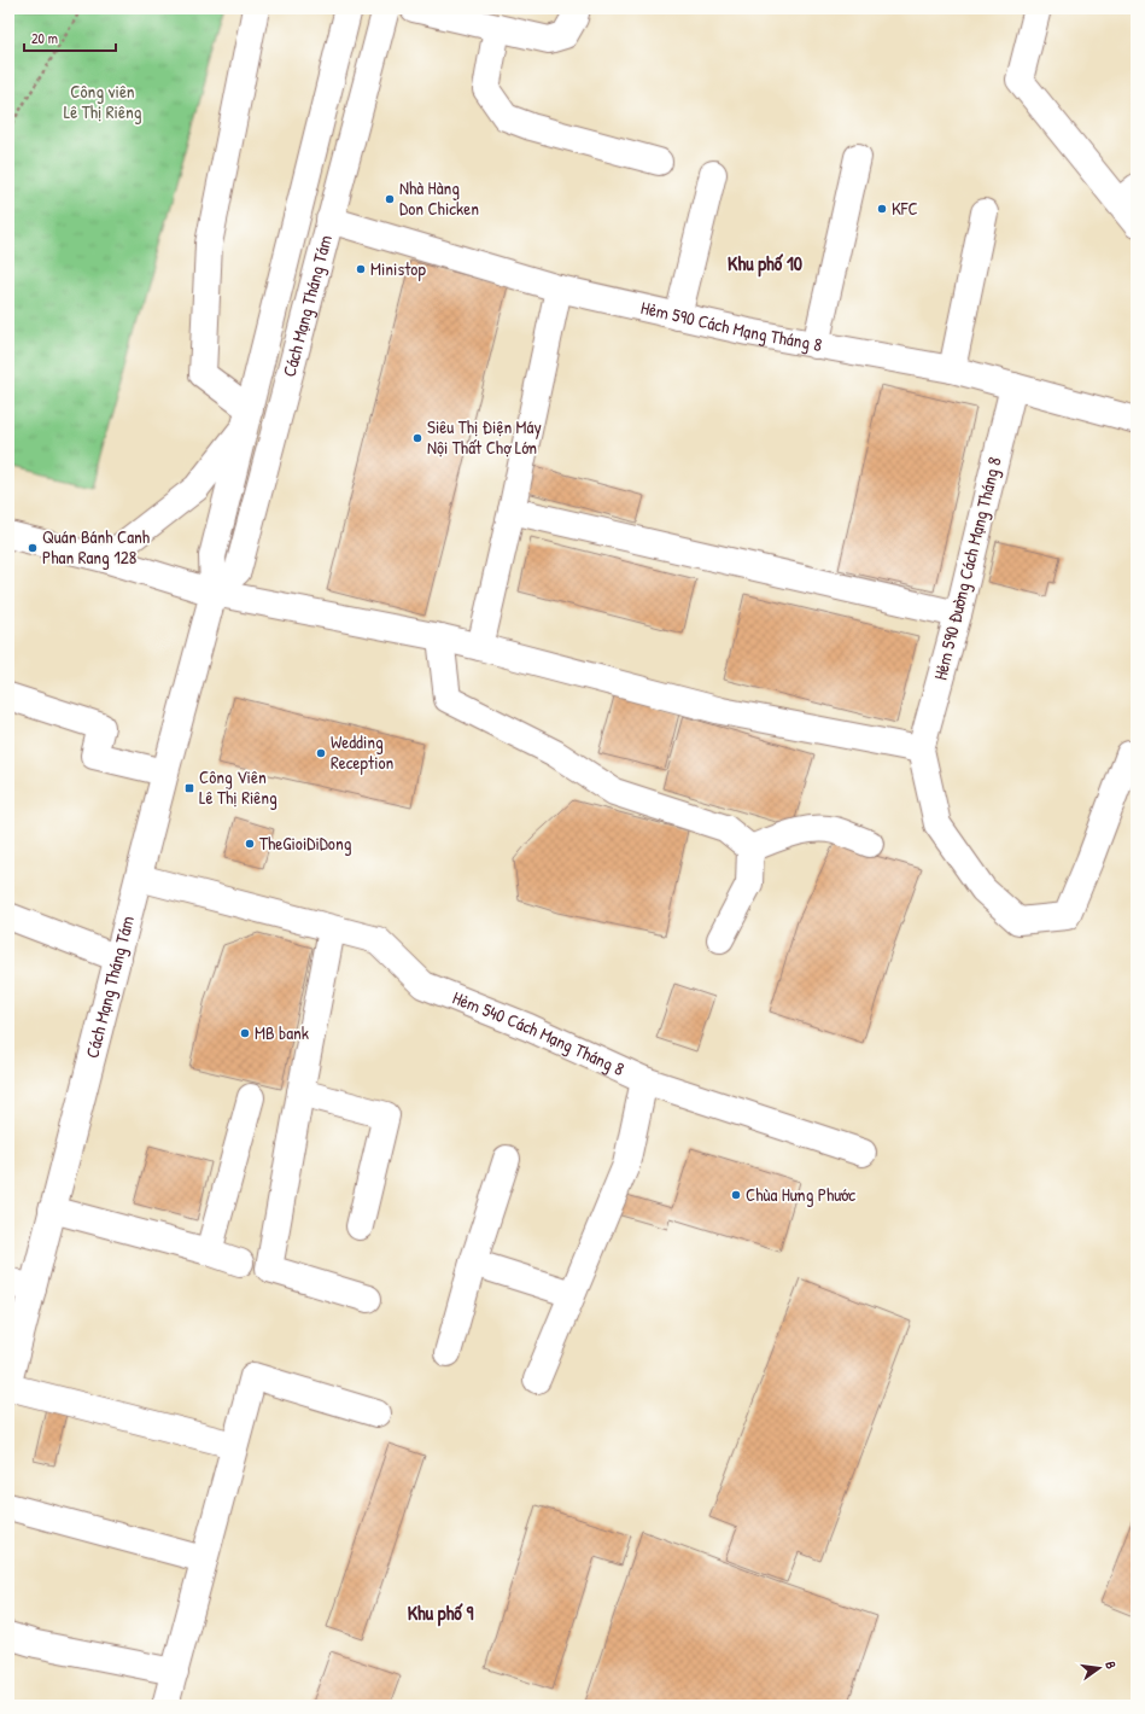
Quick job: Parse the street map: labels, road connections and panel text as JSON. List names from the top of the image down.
{
  "streets": {
    "street": [
      "Cách Mạng Tháng Tám",
      "Hẻm 590 Cách Mạng Tháng 8",
      "Hẻm 590 Đường Cách Mạng Tháng 8",
      "Hẻm 540 Cách Mạng Tháng 8"
    ]
  },
  "crossings": [
    ["Cách Mạng Tháng Tám", "Hẻm 590 Cách Mạng Tháng 8"],
    ["Cách Mạng Tháng Tám", "Hẻm 540 Cách Mạng Tháng 8"],
    ["Hẻm 590 Cách Mạng Tháng 8", "Hẻm 590 Đường Cách Mạng Tháng 8"]
  ],
  "districts": ["Khu phố 10", "Khu phố 9"],
  "parks": ["Công viên Lê Thị Riêng"],
  "places": {
    "other": [
      "Nhà Hàng Don Chicken",
      "KFC",
      "Ministop",
      "Siêu Thị Điện Máy Nội Thất Chợ Lớn",
      "Quán Bánh Canh Phan Rang 128",
      "Wedding Reception",
      "TheGioiDiDong",
      "MB bank",
      "Chùa Hưng Phước"
    ],
    "transit": ["Công Viên Lê Thị Riêng"]
  },
  "scale_bar": "20 m",
  "north": "right"
}
